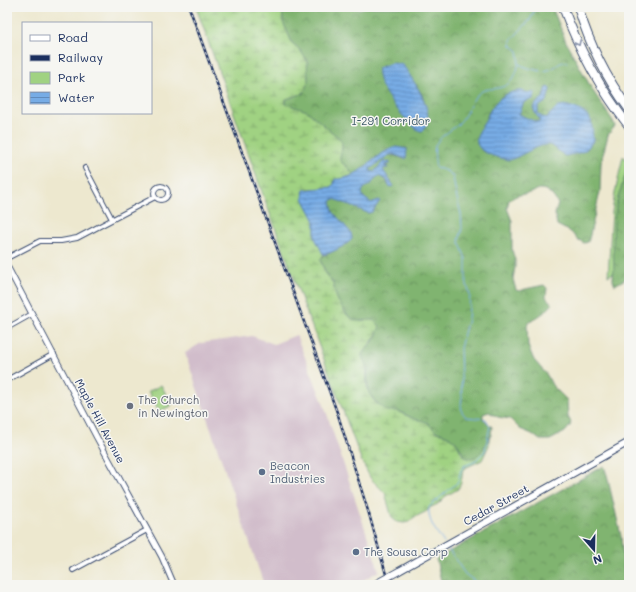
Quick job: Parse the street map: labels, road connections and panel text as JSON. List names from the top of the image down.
{
  "streets": {
    "main road": ["Cedar Street"],
    "street": ["Maple Hill Avenue"]
  },
  "parks": ["I-291 Corridor"],
  "places": ["The Church in Newington", "Beacon Industries", "The Sousa Corp"],
  "legend": [
    "Road",
    "Railway",
    "Park",
    "Water"
  ],
  "north": "bottom"
}
